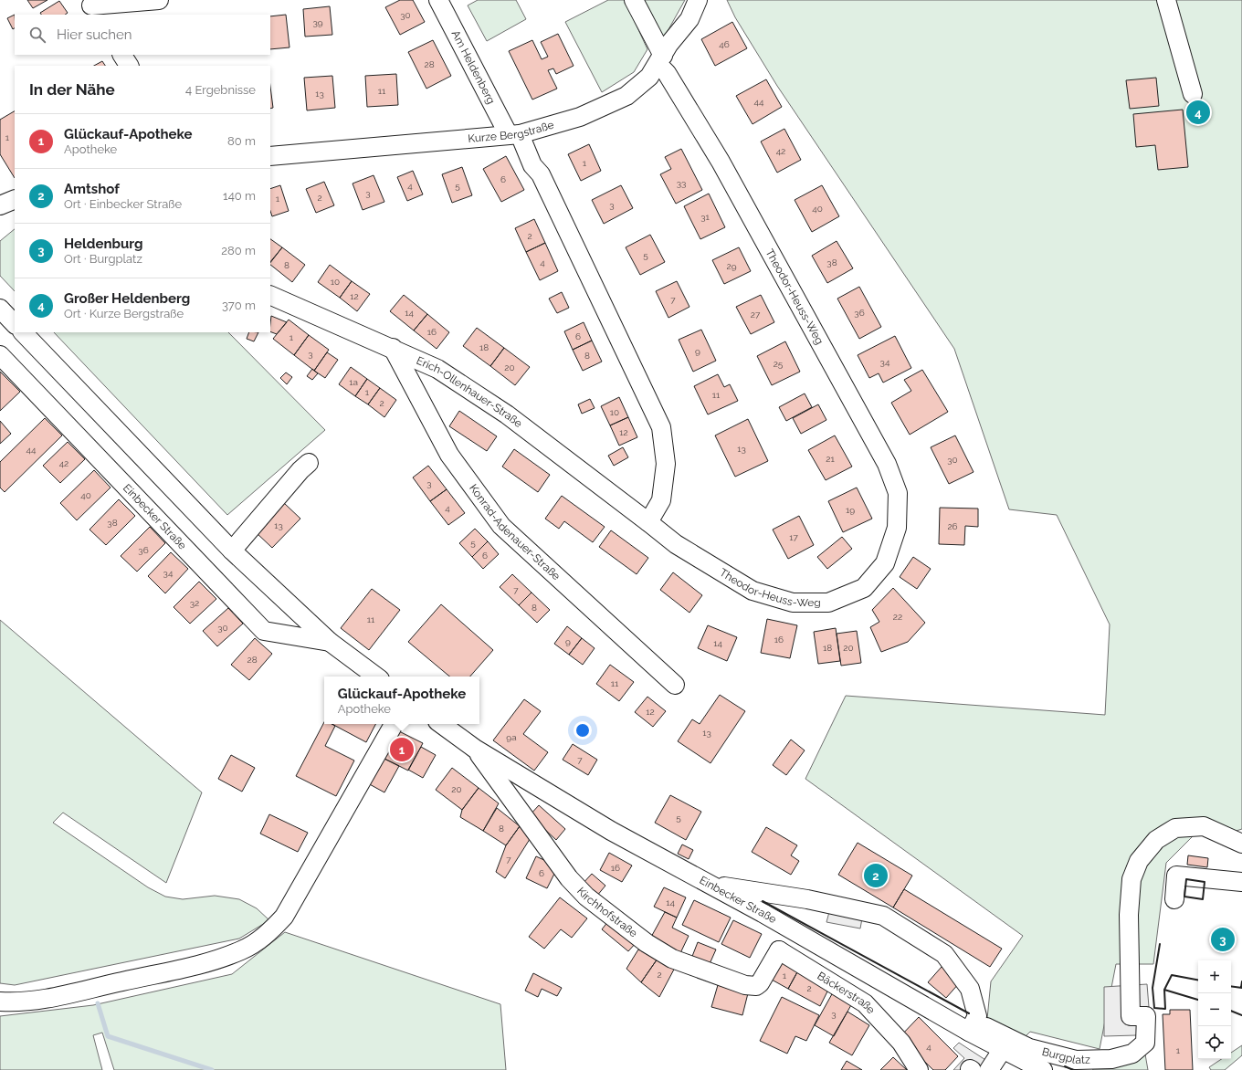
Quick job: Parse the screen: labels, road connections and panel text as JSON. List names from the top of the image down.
{
  "streets": {
    "street": [
      "Am Heldenberg",
      "Kurze Bergstraße",
      "Theodor-Heuss-Weg",
      "Erich-Ollenhauer-Straße",
      "Einbecker Straße",
      "Konrad-Adenauer-Straße",
      "Kirchhofstraße",
      "Bäckerstraße",
      "Burgplatz"
    ]
  },
  "crossings": [
    ["Am Heldenberg", "Kurze Bergstraße"],
    ["Kurze Bergstraße", "Theodor-Heuss-Weg"],
    ["Theodor-Heuss-Weg", "Erich-Ollenhauer-Straße"],
    ["Erich-Ollenhauer-Straße", "Konrad-Adenauer-Straße"],
    ["Einbecker Straße", "Kirchhofstraße"],
    ["Einbecker Straße", "Burgplatz"],
    ["Kirchhofstraße", "Bäckerstraße"]
  ],
  "house_numbers": [
    "30",
    "39",
    "46",
    "28",
    "11",
    "13",
    "44",
    "1",
    "42",
    "1",
    "6",
    "33",
    "4",
    "5",
    "3",
    "2",
    "1",
    "3",
    "40",
    "31",
    "2",
    "5",
    "4",
    "38",
    "8",
    "29",
    "10",
    "12",
    "7",
    "14",
    "36",
    "27",
    "16",
    "6",
    "1",
    "18",
    "9",
    "3",
    "8",
    "34",
    "25",
    "20",
    "1a",
    "1",
    "11",
    "2",
    "10",
    "12",
    "13",
    "44",
    "21",
    "30",
    "42",
    "3",
    "40",
    "4",
    "19",
    "38",
    "13",
    "26",
    "17",
    "5",
    "36",
    "6",
    "34",
    "7",
    "32",
    "8",
    "22",
    "11",
    "30",
    "16",
    "9",
    "14",
    "18",
    "20",
    "28",
    "11",
    "12",
    "13",
    "9a",
    "7",
    "20",
    "5",
    "8",
    "7",
    "16",
    "6",
    "14",
    "2",
    "1",
    "2",
    "3",
    "4",
    "1"
  ],
  "page": {
    "search": "Hier suchen",
    "heading": ["In der Nähe", "4 Ergebnisse"],
    "pins": [
      "4",
      "1",
      "2",
      "3"
    ],
    "list": [
      {
        "mark": "1",
        "name": "Glückauf-Apotheke",
        "note": "Apotheke",
        "value": "80 m"
      },
      {
        "mark": "2",
        "name": "Amtshof",
        "note": "Ort · Einbecker Straße",
        "value": "140 m"
      },
      {
        "mark": "3",
        "name": "Heldenburg",
        "note": "Ort · Burgplatz",
        "value": "280 m"
      },
      {
        "mark": "4",
        "name": "Großer Heldenberg",
        "note": "Ort · Kurze Bergstraße",
        "value": "370 m"
      }
    ],
    "popup": ["Glückauf-Apotheke", "Apotheke"],
    "map_buttons": ["+", "−"]
  }
}
